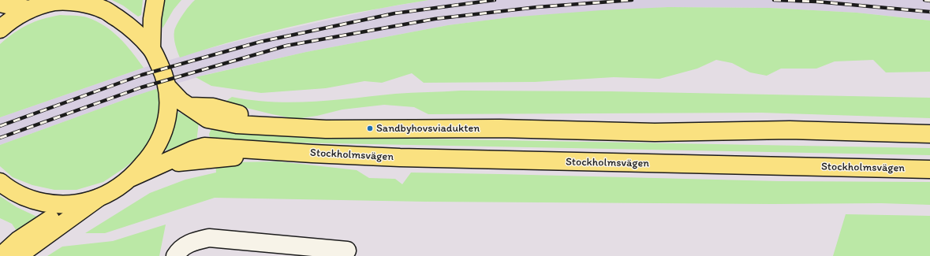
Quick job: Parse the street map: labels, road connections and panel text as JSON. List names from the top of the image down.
{
  "streets": {
    "main road": ["Stockholmsvägen"]
  },
  "places": ["Sandbyhovsviadukten"]
}
